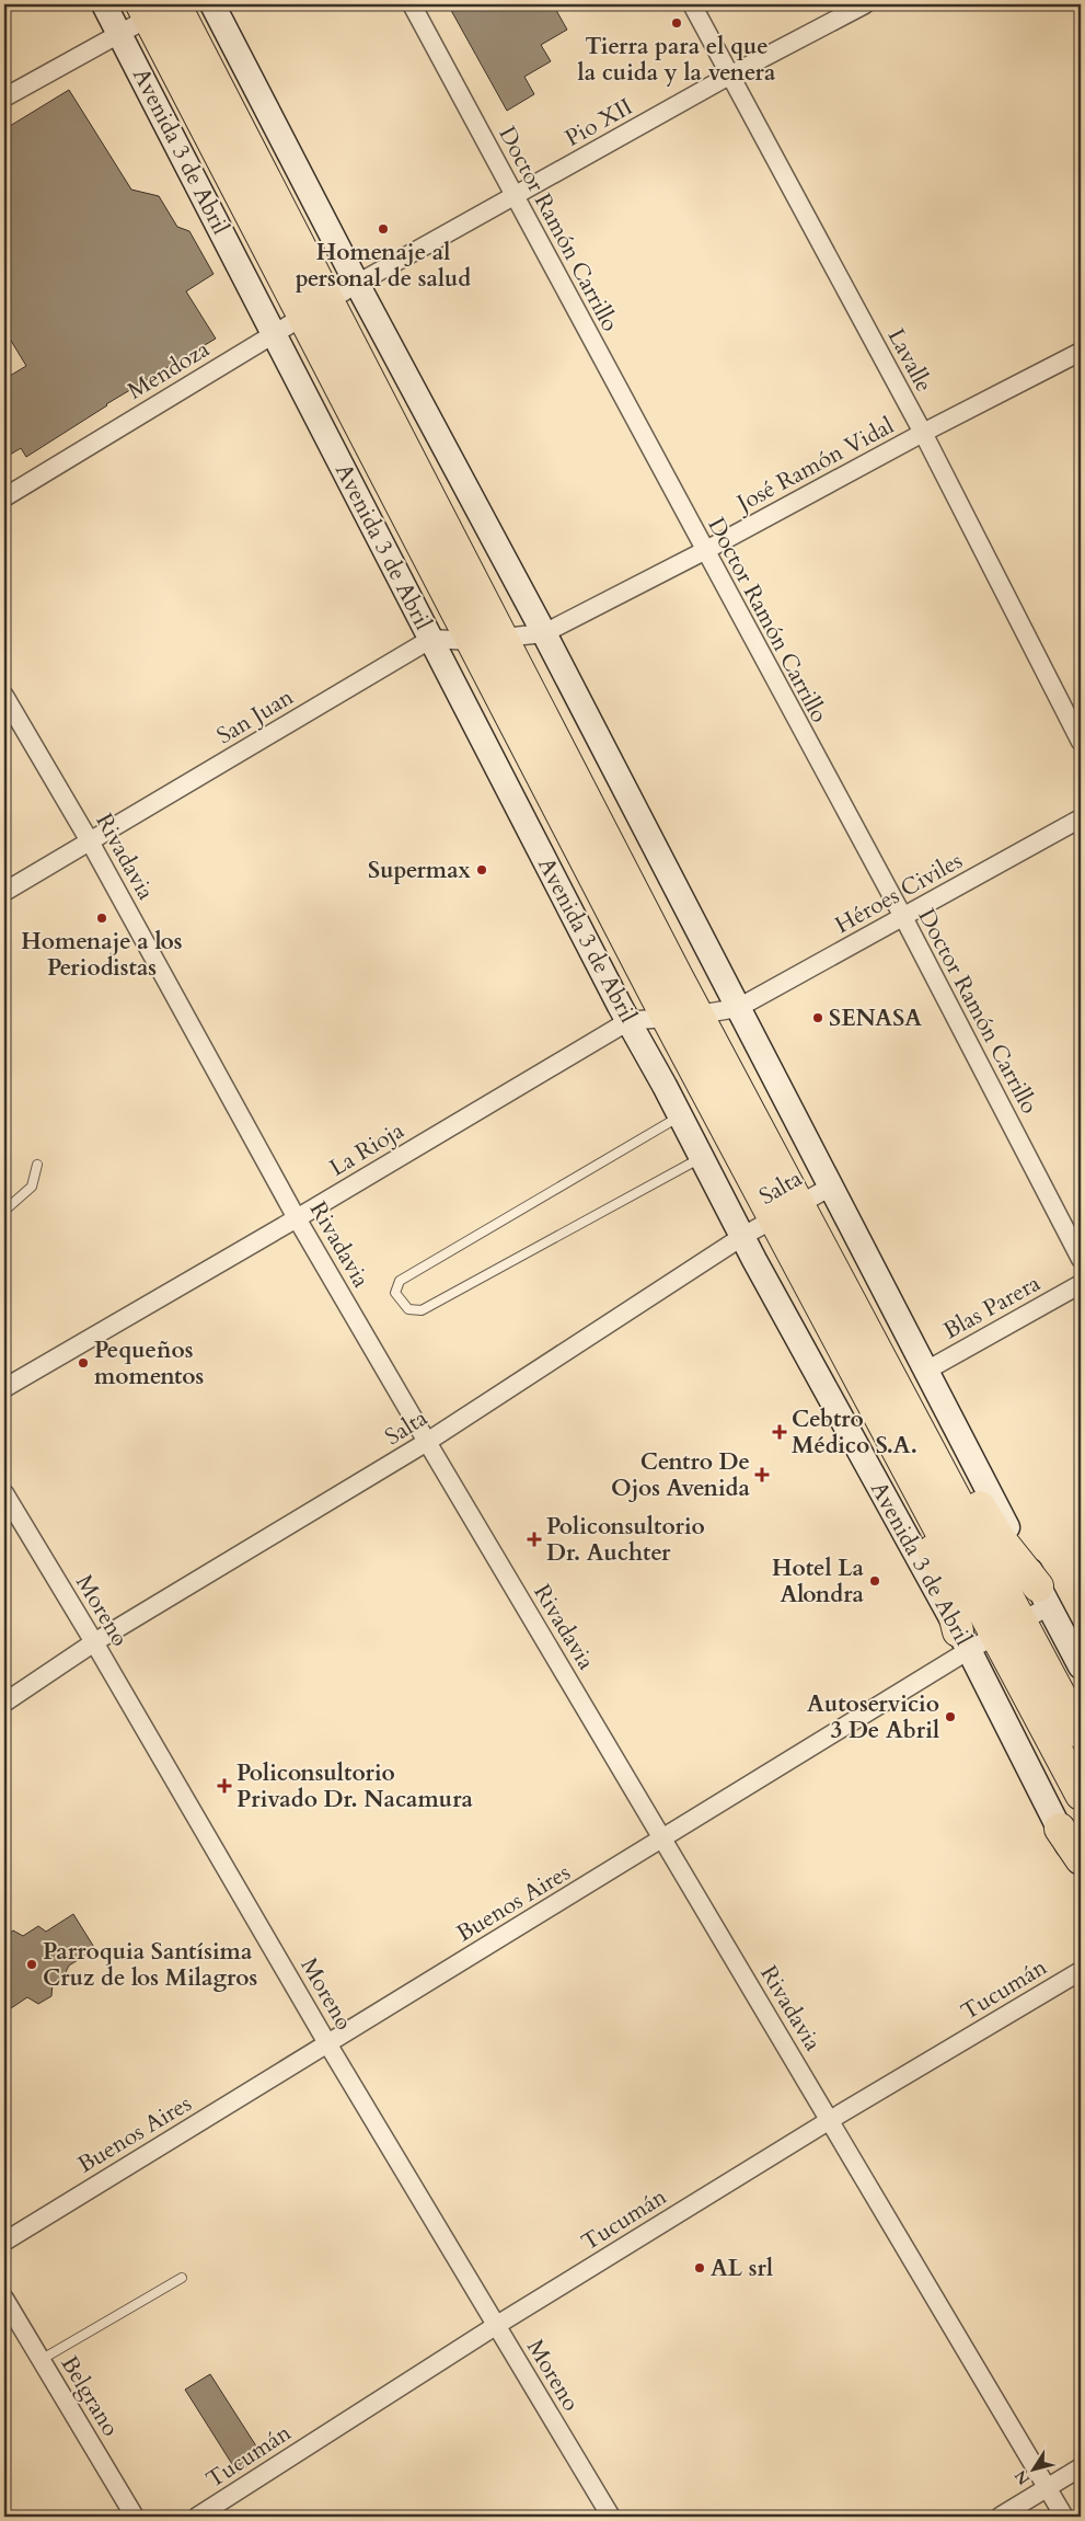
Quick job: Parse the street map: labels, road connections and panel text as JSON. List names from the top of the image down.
{
  "streets": {
    "highway": ["Avenida 3 de Abril"],
    "street": [
      "Pio XII",
      "Doctor Ramón Carrillo",
      "Lavalle",
      "Mendoza",
      "José Ramón Vidal",
      "San Juan",
      "Rivadavia",
      "Héroes Civiles",
      "La Rioja",
      "Salta",
      "Blas Parera",
      "Moreno",
      "Buenos Aires",
      "Tucumán",
      "Belgrano"
    ]
  },
  "crossings": [
    ["Pio XII", "Avenida 3 de Abril"],
    ["Pio XII", "Doctor Ramón Carrillo"],
    ["Pio XII", "Lavalle"],
    ["Pio XII", "Mendoza"],
    ["Avenida 3 de Abril", "Mendoza"],
    ["Avenida 3 de Abril", "José Ramón Vidal"],
    ["Avenida 3 de Abril", "San Juan"],
    ["Avenida 3 de Abril", "Héroes Civiles"],
    ["Avenida 3 de Abril", "La Rioja"],
    ["Avenida 3 de Abril", "Salta"],
    ["Avenida 3 de Abril", "Blas Parera"],
    ["Avenida 3 de Abril", "Buenos Aires"],
    ["Doctor Ramón Carrillo", "José Ramón Vidal"],
    ["Doctor Ramón Carrillo", "Héroes Civiles"],
    ["Lavalle", "José Ramón Vidal"],
    ["San Juan", "Rivadavia"],
    ["Rivadavia", "La Rioja"],
    ["Rivadavia", "Salta"],
    ["Rivadavia", "Buenos Aires"],
    ["Rivadavia", "Tucumán"],
    ["Héroes Civiles", "La Rioja"],
    ["Salta", "Moreno"],
    ["Moreno", "Buenos Aires"],
    ["Moreno", "Tucumán"]
  ],
  "places": {
    "other": [
      "Tierra para el que la cuida y la venera",
      "Homenaje al personal de salud",
      "Supermax",
      "Homenaje a los Periodistas",
      "SENASA",
      "Pequeños momentos",
      "Hotel La Alondra",
      "Autoservicio 3 De Abril",
      "Parroquia Santísima Cruz de los Milagros",
      "AL srl"
    ],
    "health": [
      "Cebtro Médico S.A.",
      "Centro De Ojos Avenida",
      "Policonsultorio Dr. Auchter",
      "Policonsultorio Privado Dr. Nacamura"
    ]
  },
  "north": "bottom left"
}
